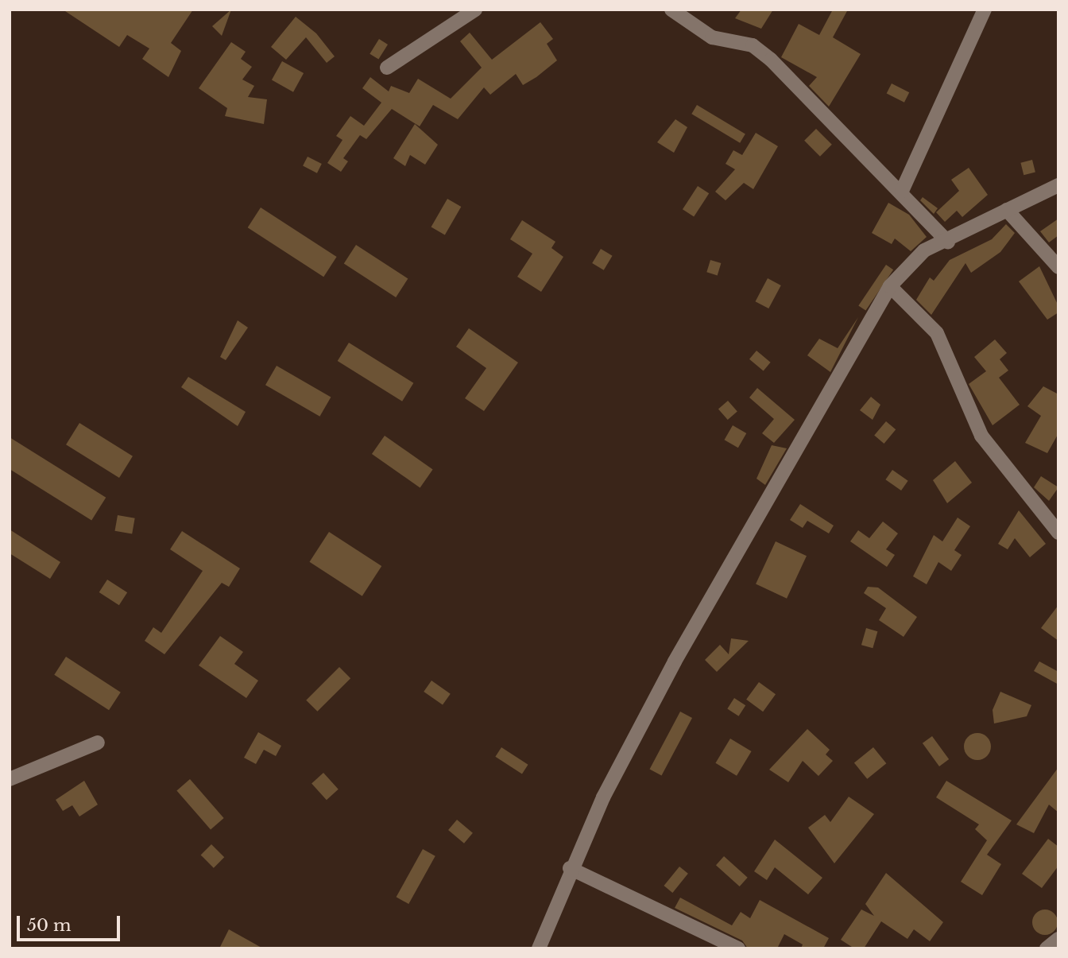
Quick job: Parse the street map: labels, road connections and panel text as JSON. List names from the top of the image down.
{
  "scale_bar": "50 m"
}
